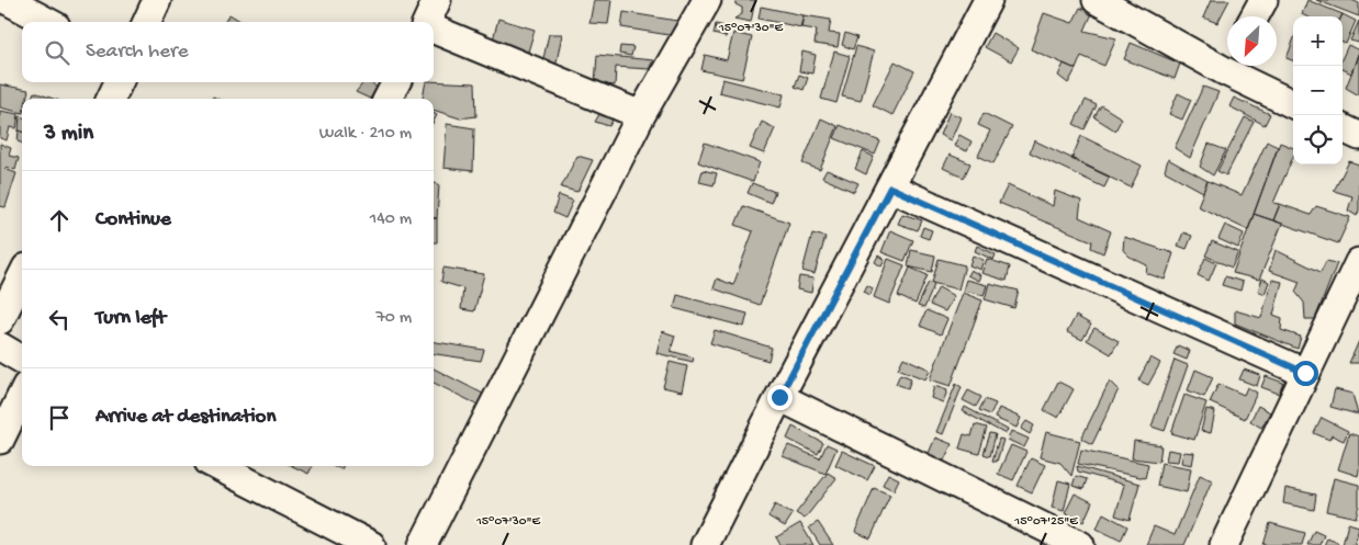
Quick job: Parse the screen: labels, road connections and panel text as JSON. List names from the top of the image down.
{
  "north": "bottom left",
  "page": {
    "map_buttons": ["+", "−"],
    "search": "Search here",
    "heading": ["3 min", "Walk · 210 m"],
    "list": [
      ["Continue", "140 m"],
      ["Turn left", "70 m"],
      "Arrive at destination"
    ]
  },
  "coordinates": ["15°07'30\"E", "15°07'25\"E"]
}
